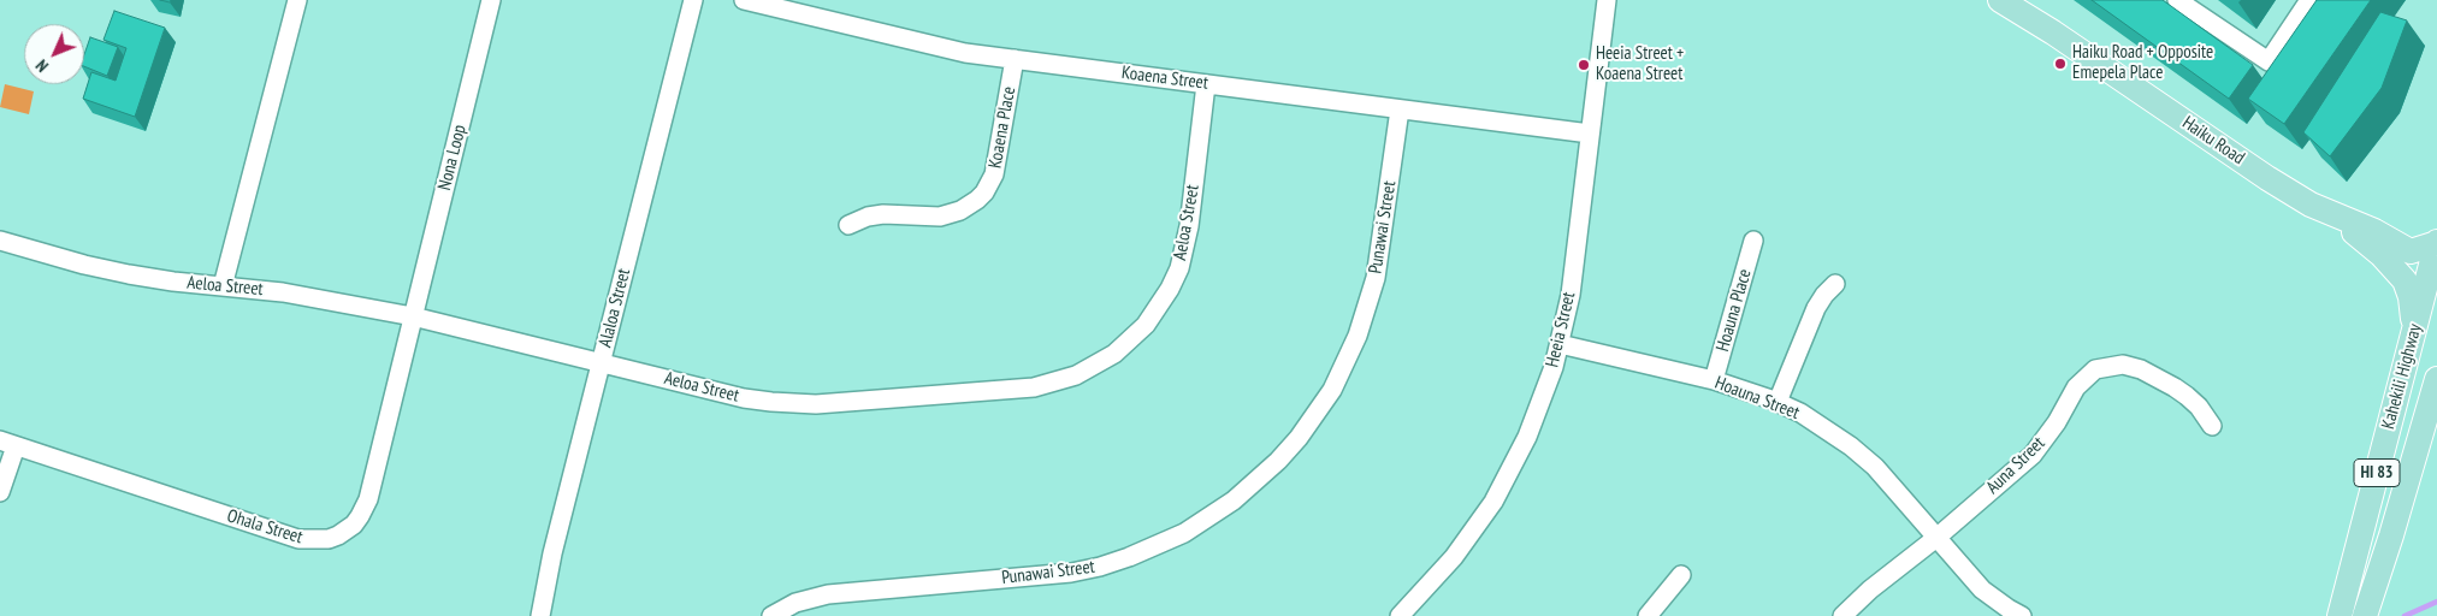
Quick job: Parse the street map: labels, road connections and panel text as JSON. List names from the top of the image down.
{
  "streets": {
    "main road": ["Haiku Road", "Kahekili Highway", "HI 83"],
    "street": [
      "Koaena Street",
      "Koaena Place",
      "Nona Loop",
      "Aeloa Street",
      "Punawai Street",
      "Alaloa Street",
      "Hoauna Place",
      "Heeia Street",
      "Hoauna Street",
      "Auna Street",
      "Ohala Street"
    ]
  },
  "crossings": [
    ["Koaena Street", "Koaena Place"],
    ["Koaena Street", "Aeloa Street"],
    ["Koaena Street", "Punawai Street"],
    ["Koaena Street", "Heeia Street"],
    ["Haiku Road", "Kahekili Highway"],
    ["Nona Loop", "Aeloa Street"],
    ["Nona Loop", "Ohala Street"],
    ["Aeloa Street", "Alaloa Street"],
    ["Aeloa Street", "Ohala Street"],
    ["Hoauna Place", "Hoauna Street"],
    ["Heeia Street", "Hoauna Street"],
    ["Hoauna Street", "Auna Street"]
  ],
  "places": ["Haiku Road + Opposite Emepela Place", "Heeia Street + Koaena Street"],
  "north": "bottom left"
}
